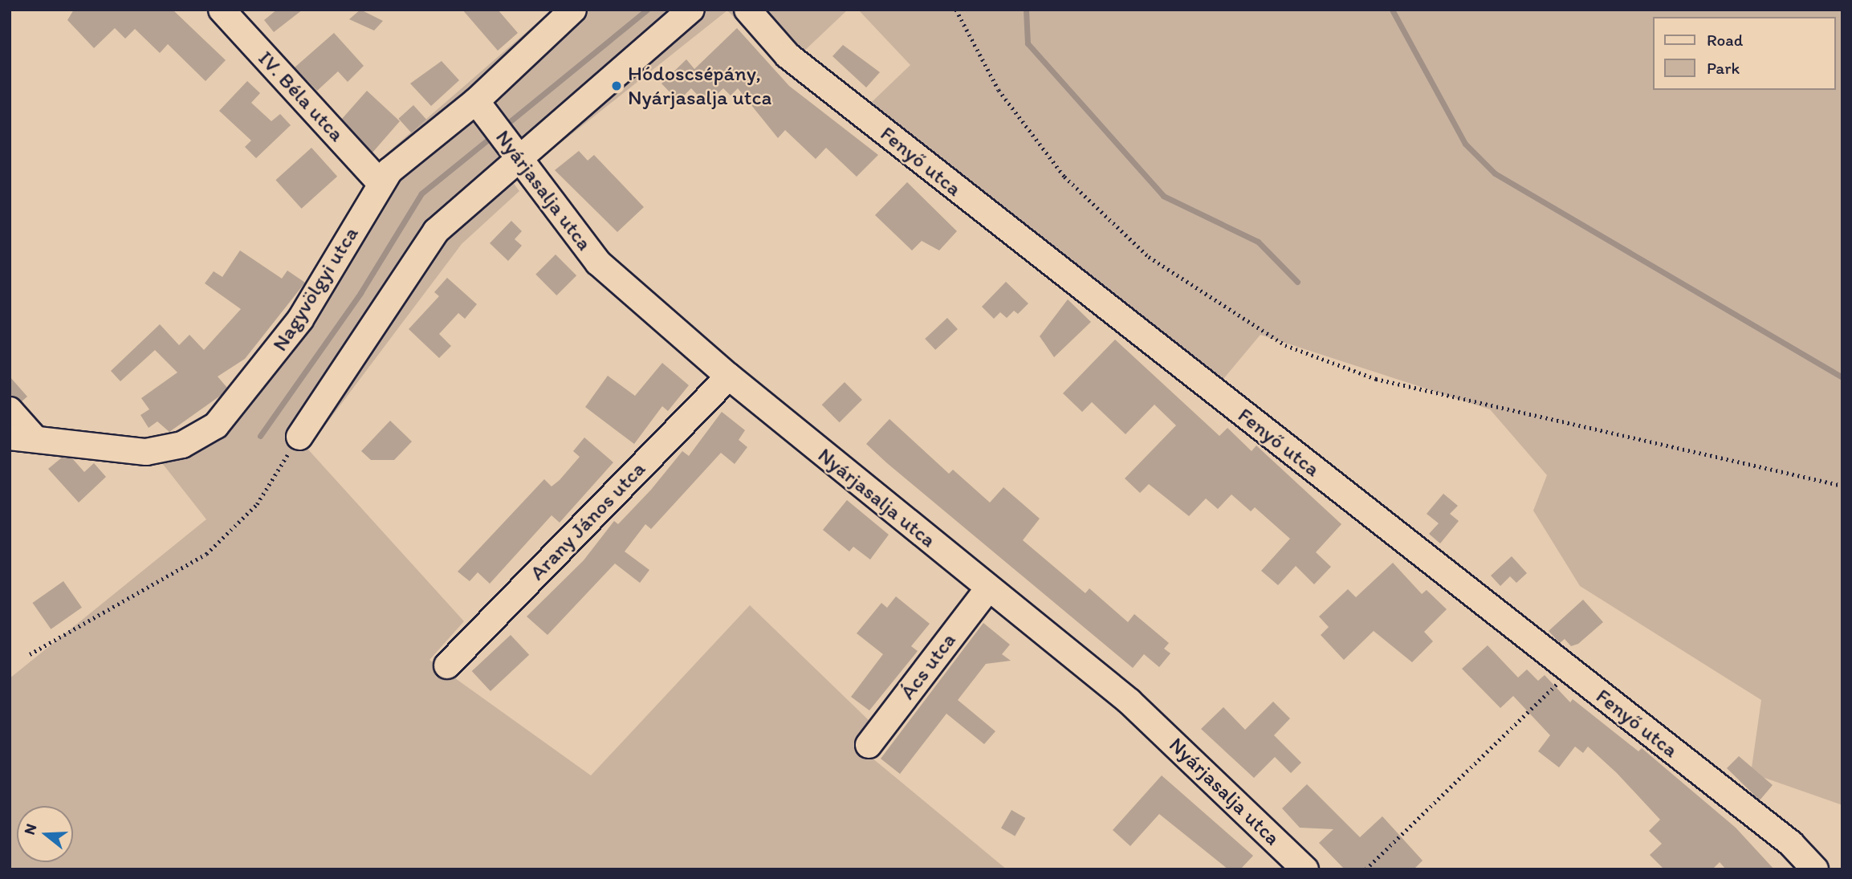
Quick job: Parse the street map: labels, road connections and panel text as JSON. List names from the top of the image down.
{
  "streets": {
    "street": [
      "IV. Béla utca",
      "Fenyő utca",
      "Nyárjasalja utca",
      "Nagyvölgyi utca",
      "Arany János utca",
      "Ács utca"
    ]
  },
  "crossings": [
    ["IV. Béla utca", "Nagyvölgyi utca"],
    ["Nyárjasalja utca", "Nagyvölgyi utca"],
    ["Nyárjasalja utca", "Arany János utca"],
    ["Nyárjasalja utca", "Ács utca"]
  ],
  "places": ["Hódoscsépány, Nyárjasalja utca"],
  "legend": ["Road", "Park"],
  "north": "left"
}
